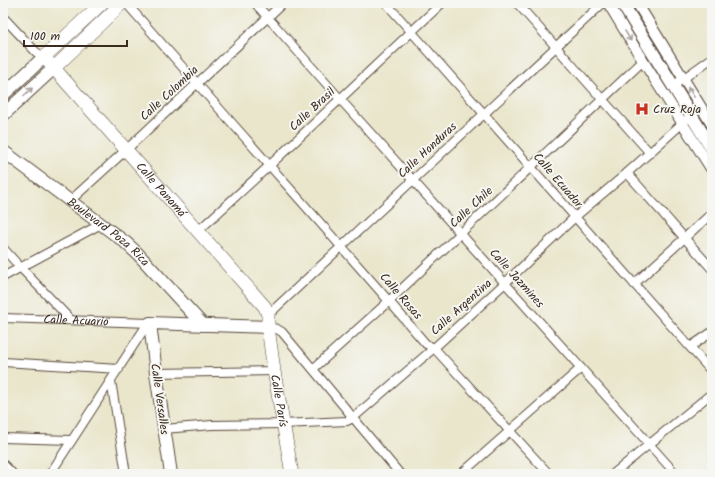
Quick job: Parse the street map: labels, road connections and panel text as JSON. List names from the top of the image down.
{
  "streets": {
    "main road": [
      "Calle Panamá",
      "Boulevard Poza Rica",
      "Calle Acuario",
      "Calle Versalles",
      "Calle París"
    ],
    "street": [
      "Calle Colombia",
      "Calle Brasil",
      "Calle Honduras",
      "Calle Ecuador",
      "Calle Chile",
      "Calle Jazmines",
      "Calle Rosas",
      "Calle Argentina"
    ]
  },
  "crossings": [
    ["Calle Colombia", "Calle Panamá"],
    ["Calle Colombia", "Boulevard Poza Rica"],
    ["Calle Colombia", "Calle Jazmines"],
    ["Calle Colombia", "Calle Rosas"],
    ["Calle Brasil", "Calle Ecuador"],
    ["Calle Brasil", "Calle Panamá"],
    ["Calle Brasil", "Calle Jazmines"],
    ["Calle Brasil", "Calle Rosas"],
    ["Calle Honduras", "Calle Ecuador"],
    ["Calle Honduras", "Calle Panamá"],
    ["Calle Honduras", "Calle Jazmines"],
    ["Calle Honduras", "Calle Rosas"],
    ["Calle Honduras", "Calle Acuario"],
    ["Calle Honduras", "Calle París"],
    ["Calle Ecuador", "Calle Chile"],
    ["Calle Ecuador", "Calle Argentina"],
    ["Calle Panamá", "Calle Acuario"],
    ["Calle Panamá", "Calle París"],
    ["Calle Chile", "Calle Jazmines"],
    ["Calle Chile", "Calle Rosas"],
    ["Boulevard Poza Rica", "Calle Acuario"],
    ["Calle Jazmines", "Calle Argentina"],
    ["Calle Rosas", "Calle Argentina"],
    ["Calle Acuario", "Calle Versalles"],
    ["Calle Acuario", "Calle París"]
  ],
  "places": {
    "hospital": ["Cruz Roja"]
  },
  "scale_bar": "100 m"
}
